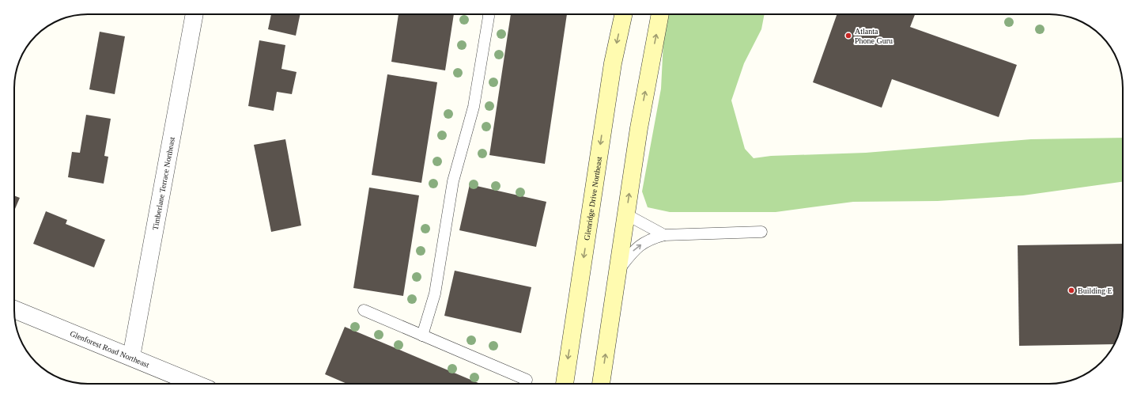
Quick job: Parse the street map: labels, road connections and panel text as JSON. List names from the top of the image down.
{
  "streets": {
    "main road": ["Glenridge Drive Northeast"],
    "street": ["Timberlane Terrace Northeast", "Glenforest Road Northeast"]
  },
  "crossings": [
    ["Timberlane Terrace Northeast", "Glenforest Road Northeast"]
  ],
  "places": ["Atlanta Phone Guru", "Building E"]
}
